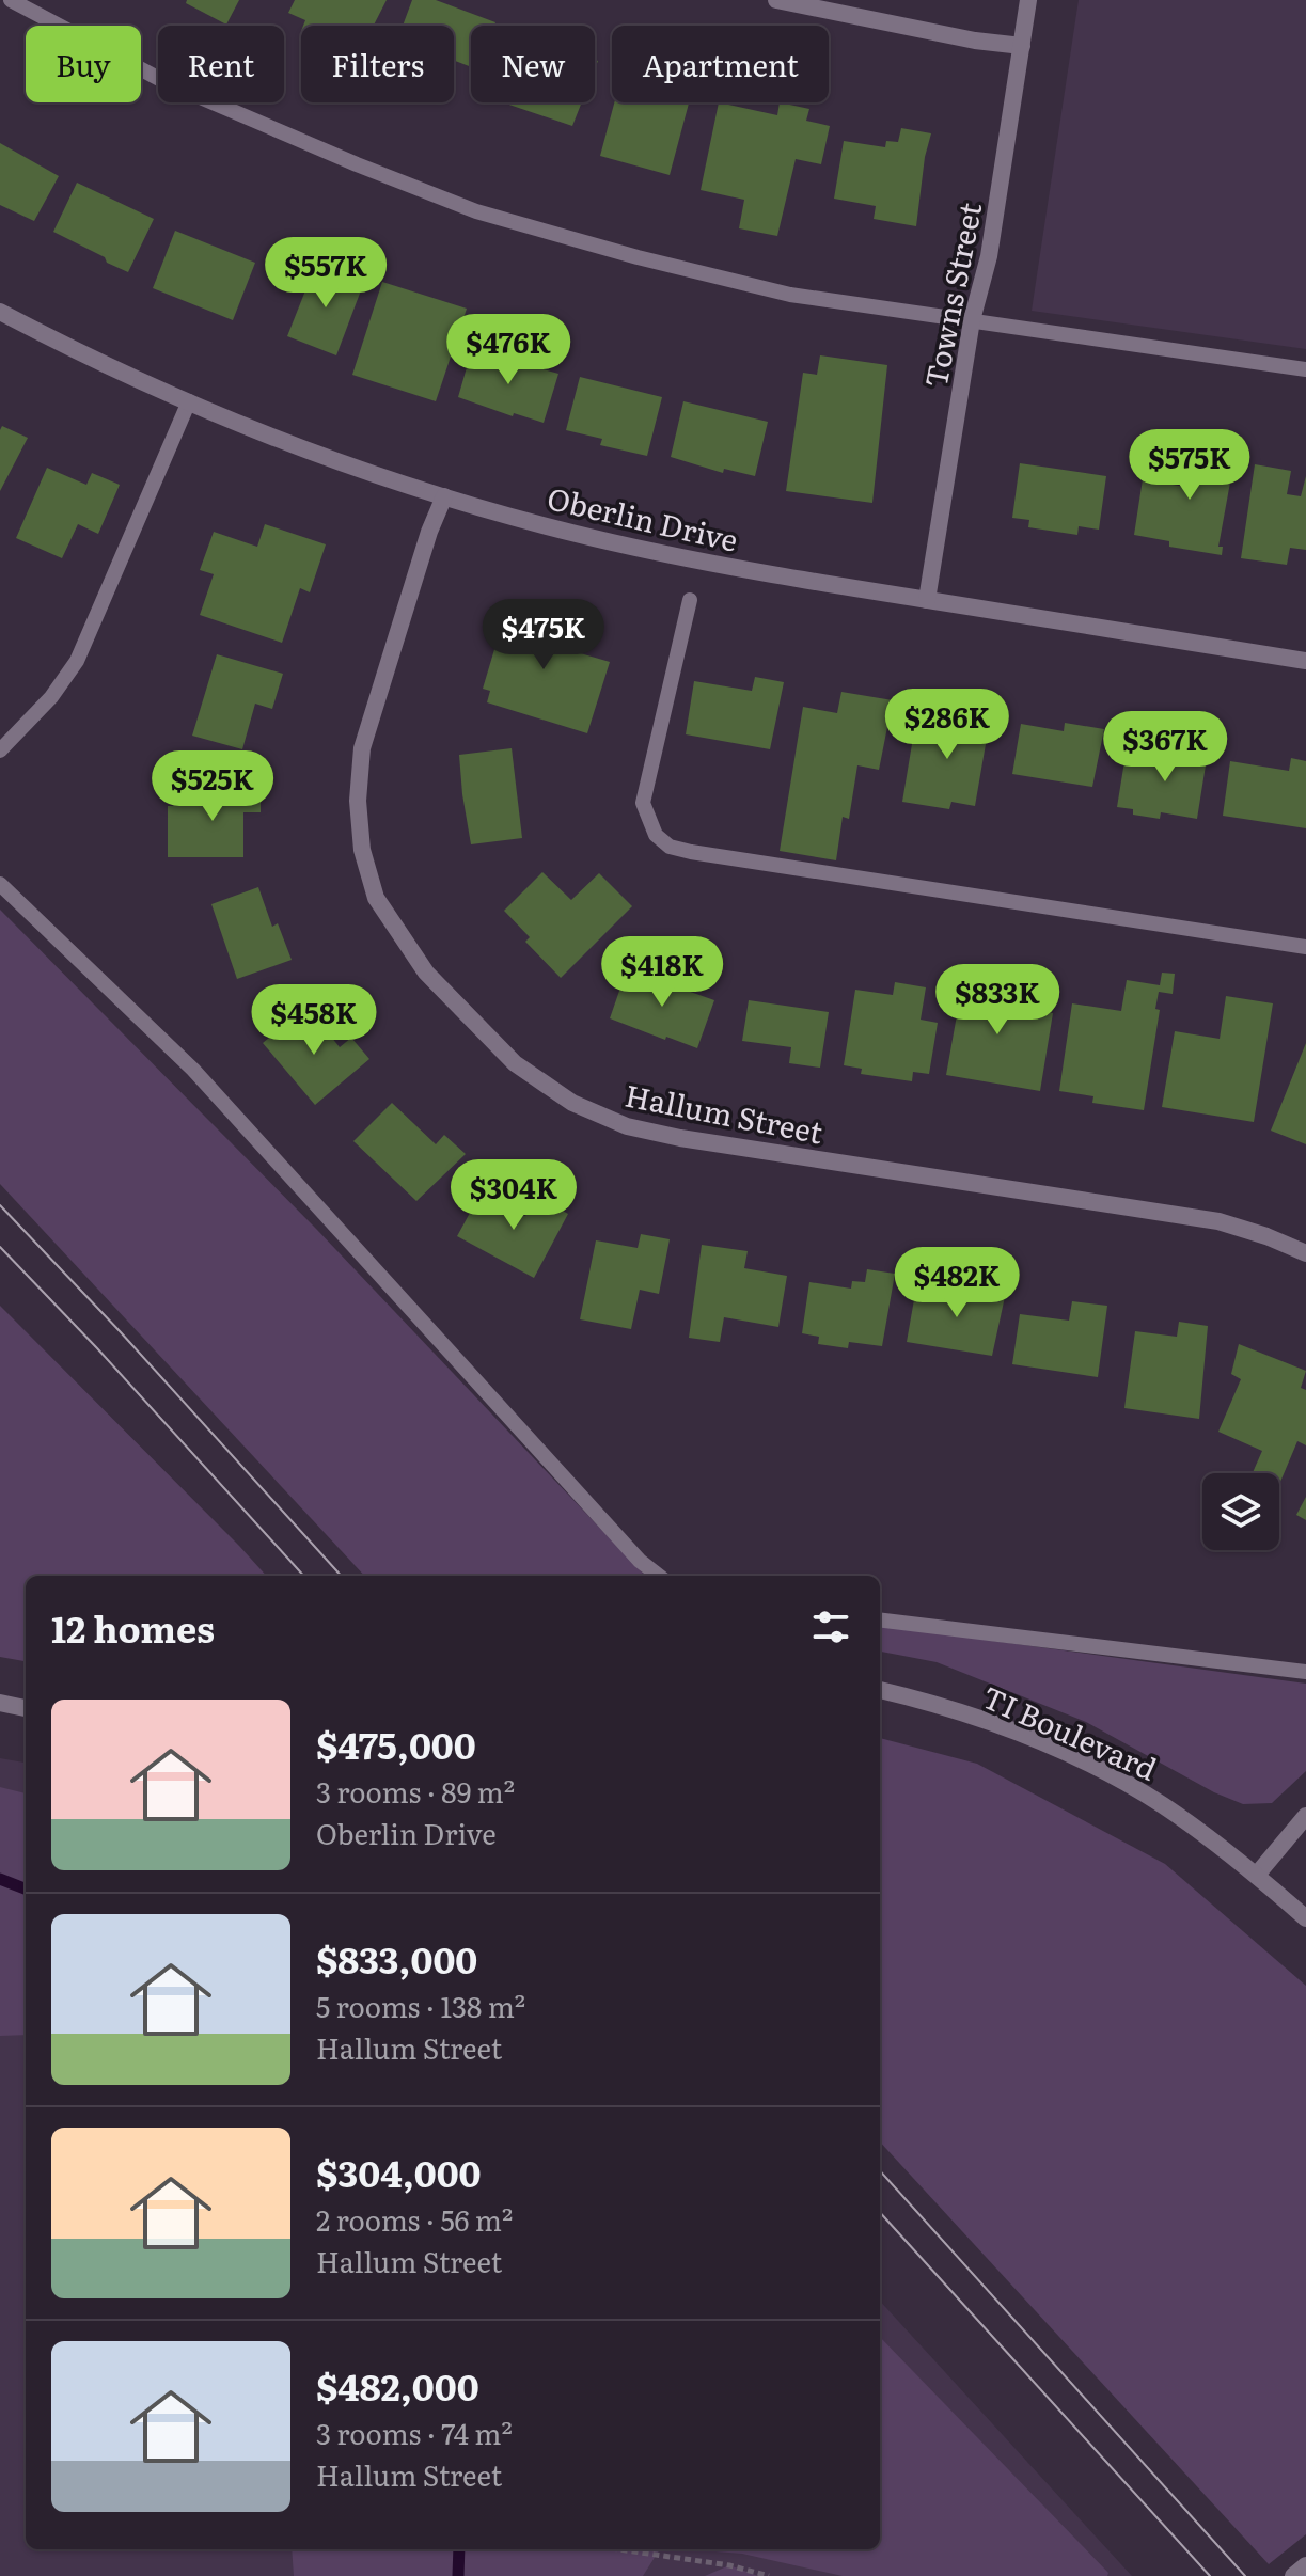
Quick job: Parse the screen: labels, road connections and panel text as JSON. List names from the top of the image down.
{
  "streets": {
    "street": [
      "Towns Street",
      "Oberlin Drive",
      "Hallum Street",
      "TI Boulevard"
    ]
  },
  "crossings": [
    ["Towns Street", "Oberlin Drive"],
    ["Oberlin Drive", "Hallum Street"]
  ],
  "page": {
    "chip": [
      "Buy",
      "Rent",
      "Filters",
      "New",
      "Apartment"
    ],
    "price": [
      "$557K",
      "$476K",
      "$575K",
      "$475K",
      "$286K",
      "$367K",
      "$525K",
      "$418K",
      "$833K",
      "$458K",
      "$304K",
      "$482K"
    ],
    "heading": "12 homes",
    "list": [
      {
        "name": "$475,000",
        "note": "3 rooms · 89 m² · Oberlin Drive"
      },
      {
        "name": "$833,000",
        "note": "5 rooms · 138 m² · Hallum Street"
      },
      {
        "name": "$304,000",
        "note": "2 rooms · 56 m² · Hallum Street"
      },
      {
        "name": "$482,000",
        "note": "3 rooms · 74 m² · Hallum Street"
      }
    ]
  }
}
